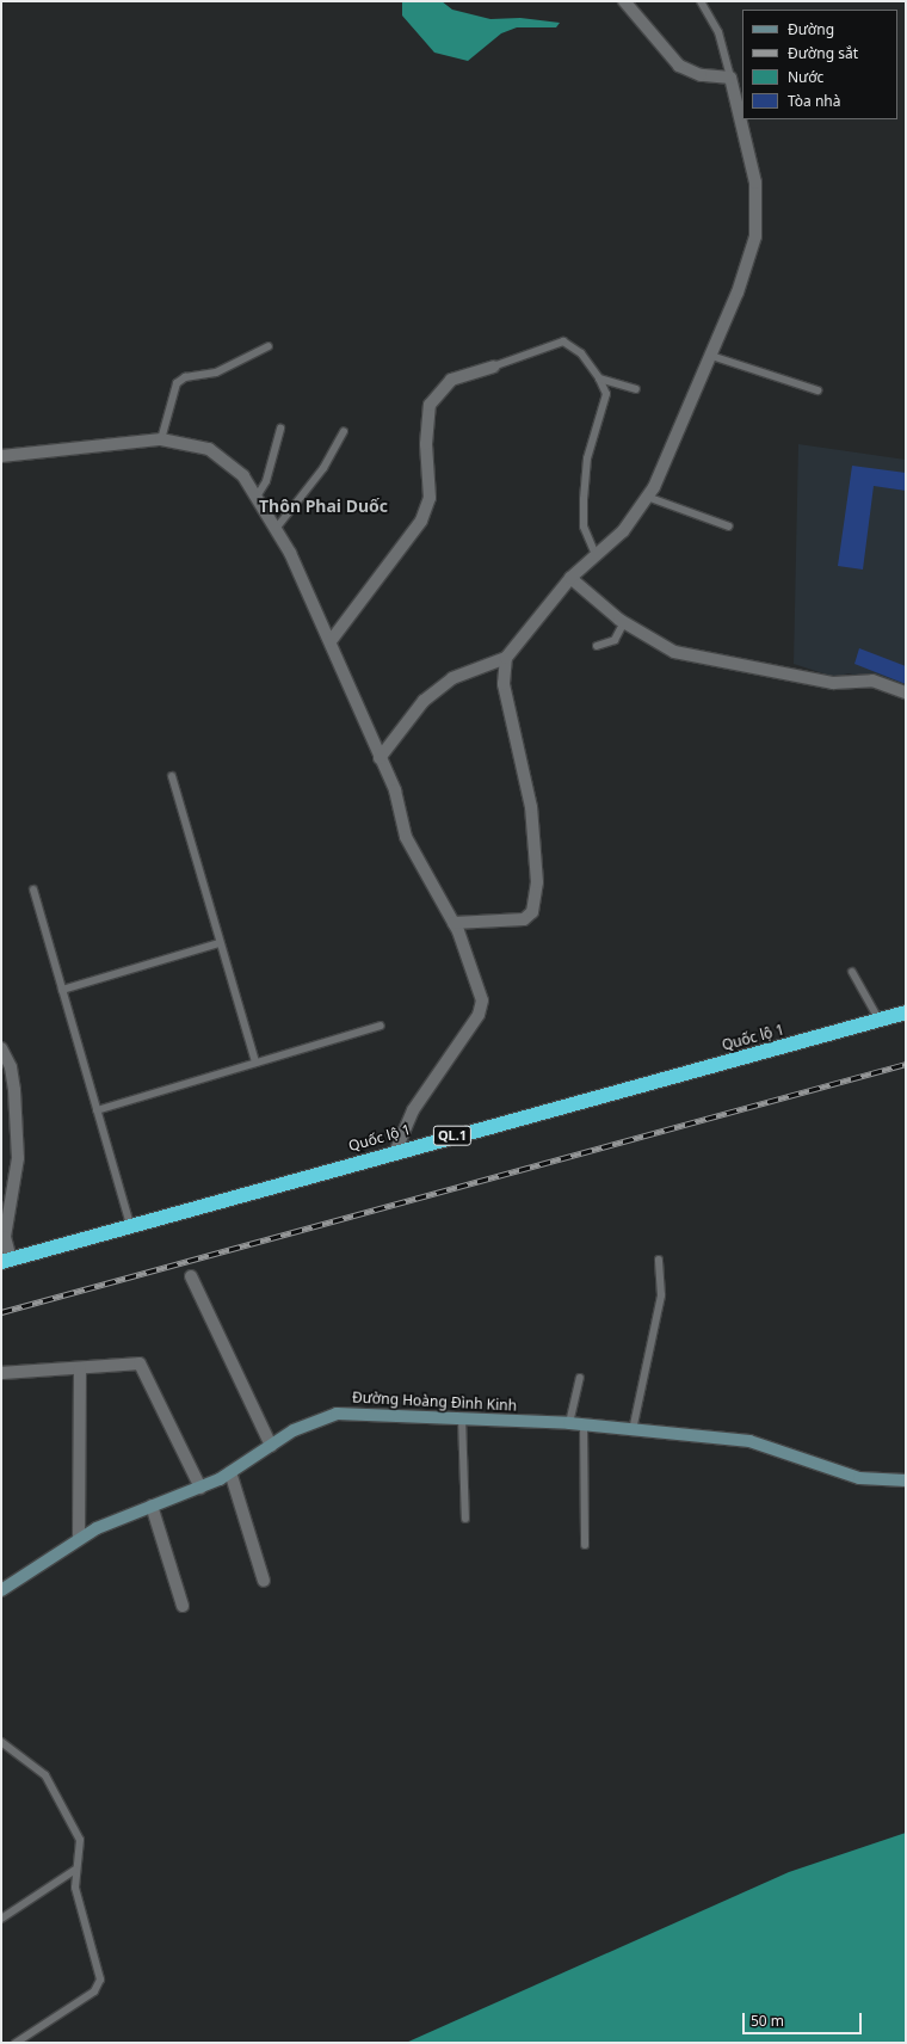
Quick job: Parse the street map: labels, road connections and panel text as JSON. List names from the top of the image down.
{
  "streets": {
    "highway": ["Quốc lộ 1", "QL.1"],
    "street": ["Đường Hoàng Đình Kinh"]
  },
  "districts": ["Thôn Phai Duốc"],
  "legend": [
    "Đường",
    "Đường sắt",
    "Nước",
    "Tòa nhà"
  ],
  "scale_bar": "50 m"
}
